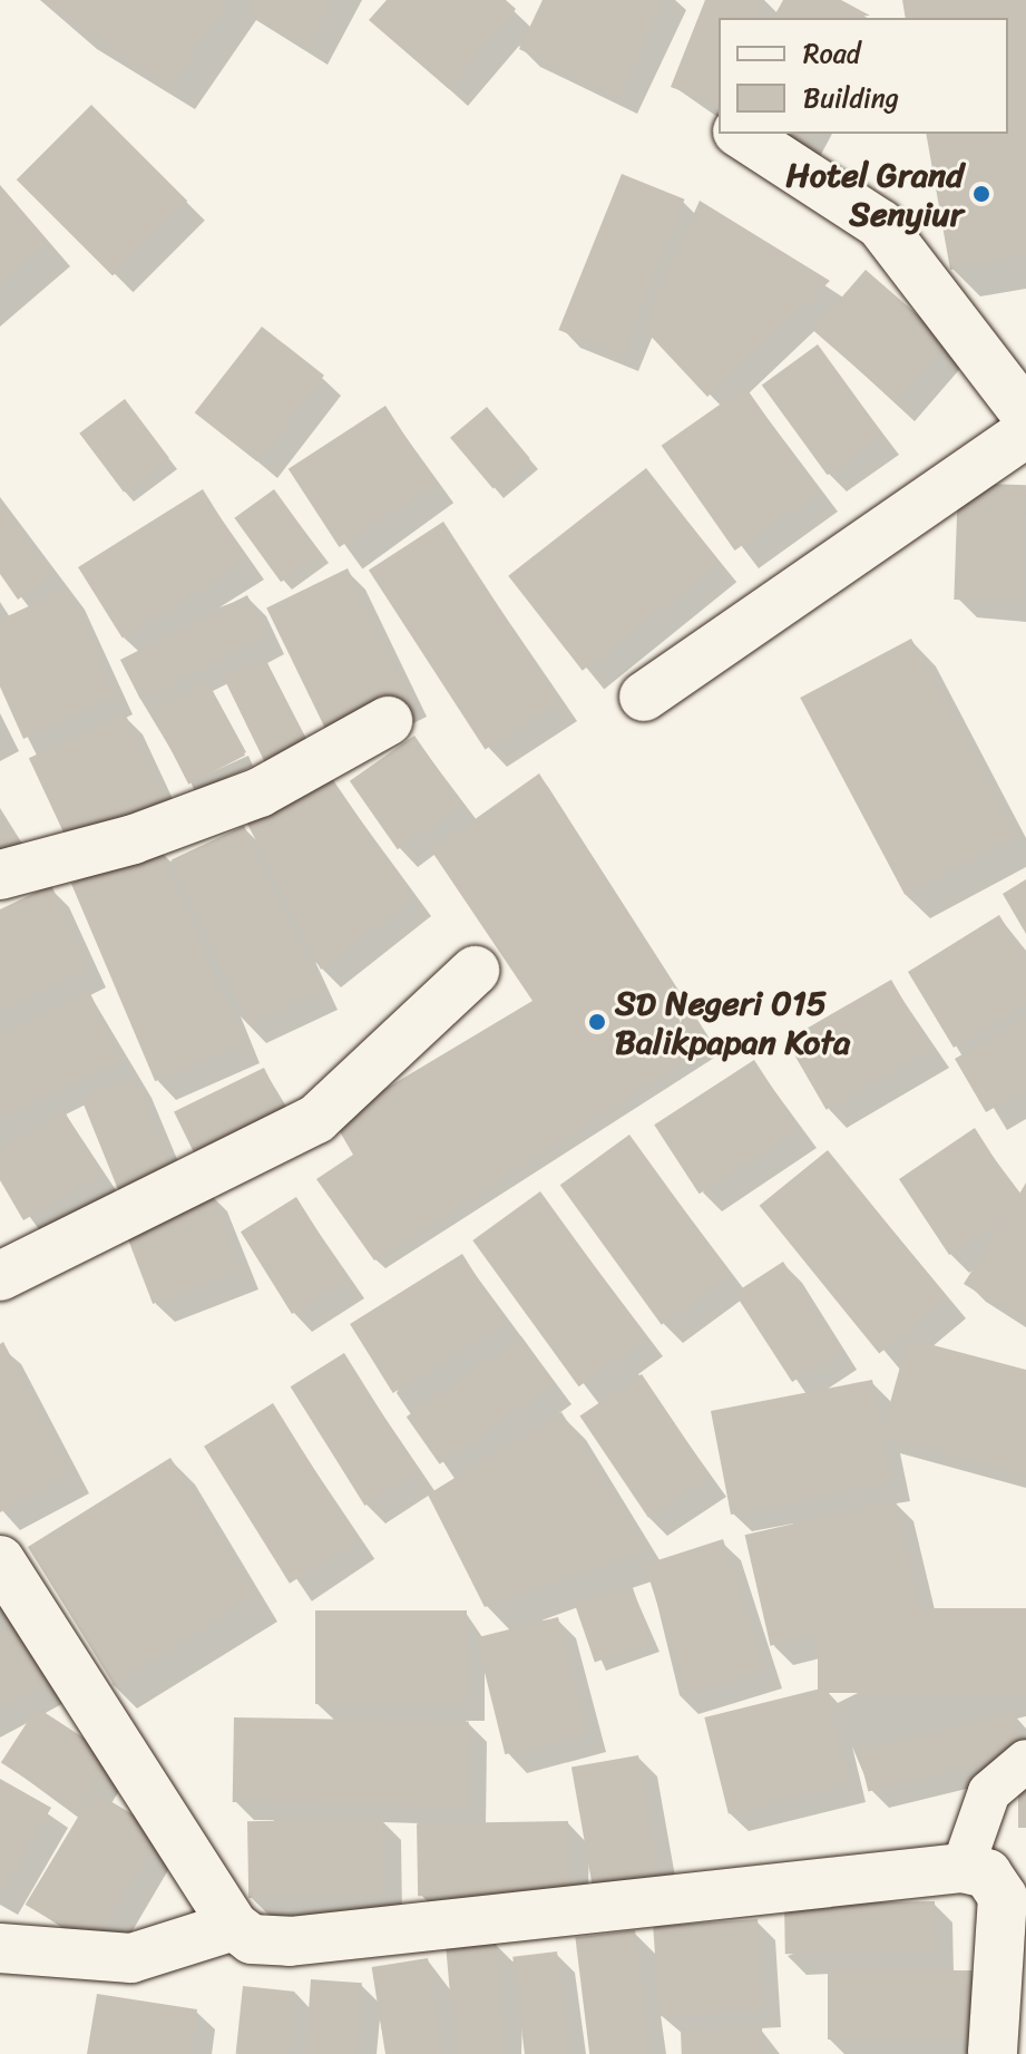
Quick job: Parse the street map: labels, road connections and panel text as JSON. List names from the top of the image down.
{
  "places": ["Hotel Grand Senyiur", "SD Negeri 015 Balikpapan Kota"],
  "legend": ["Road", "Building"]
}
